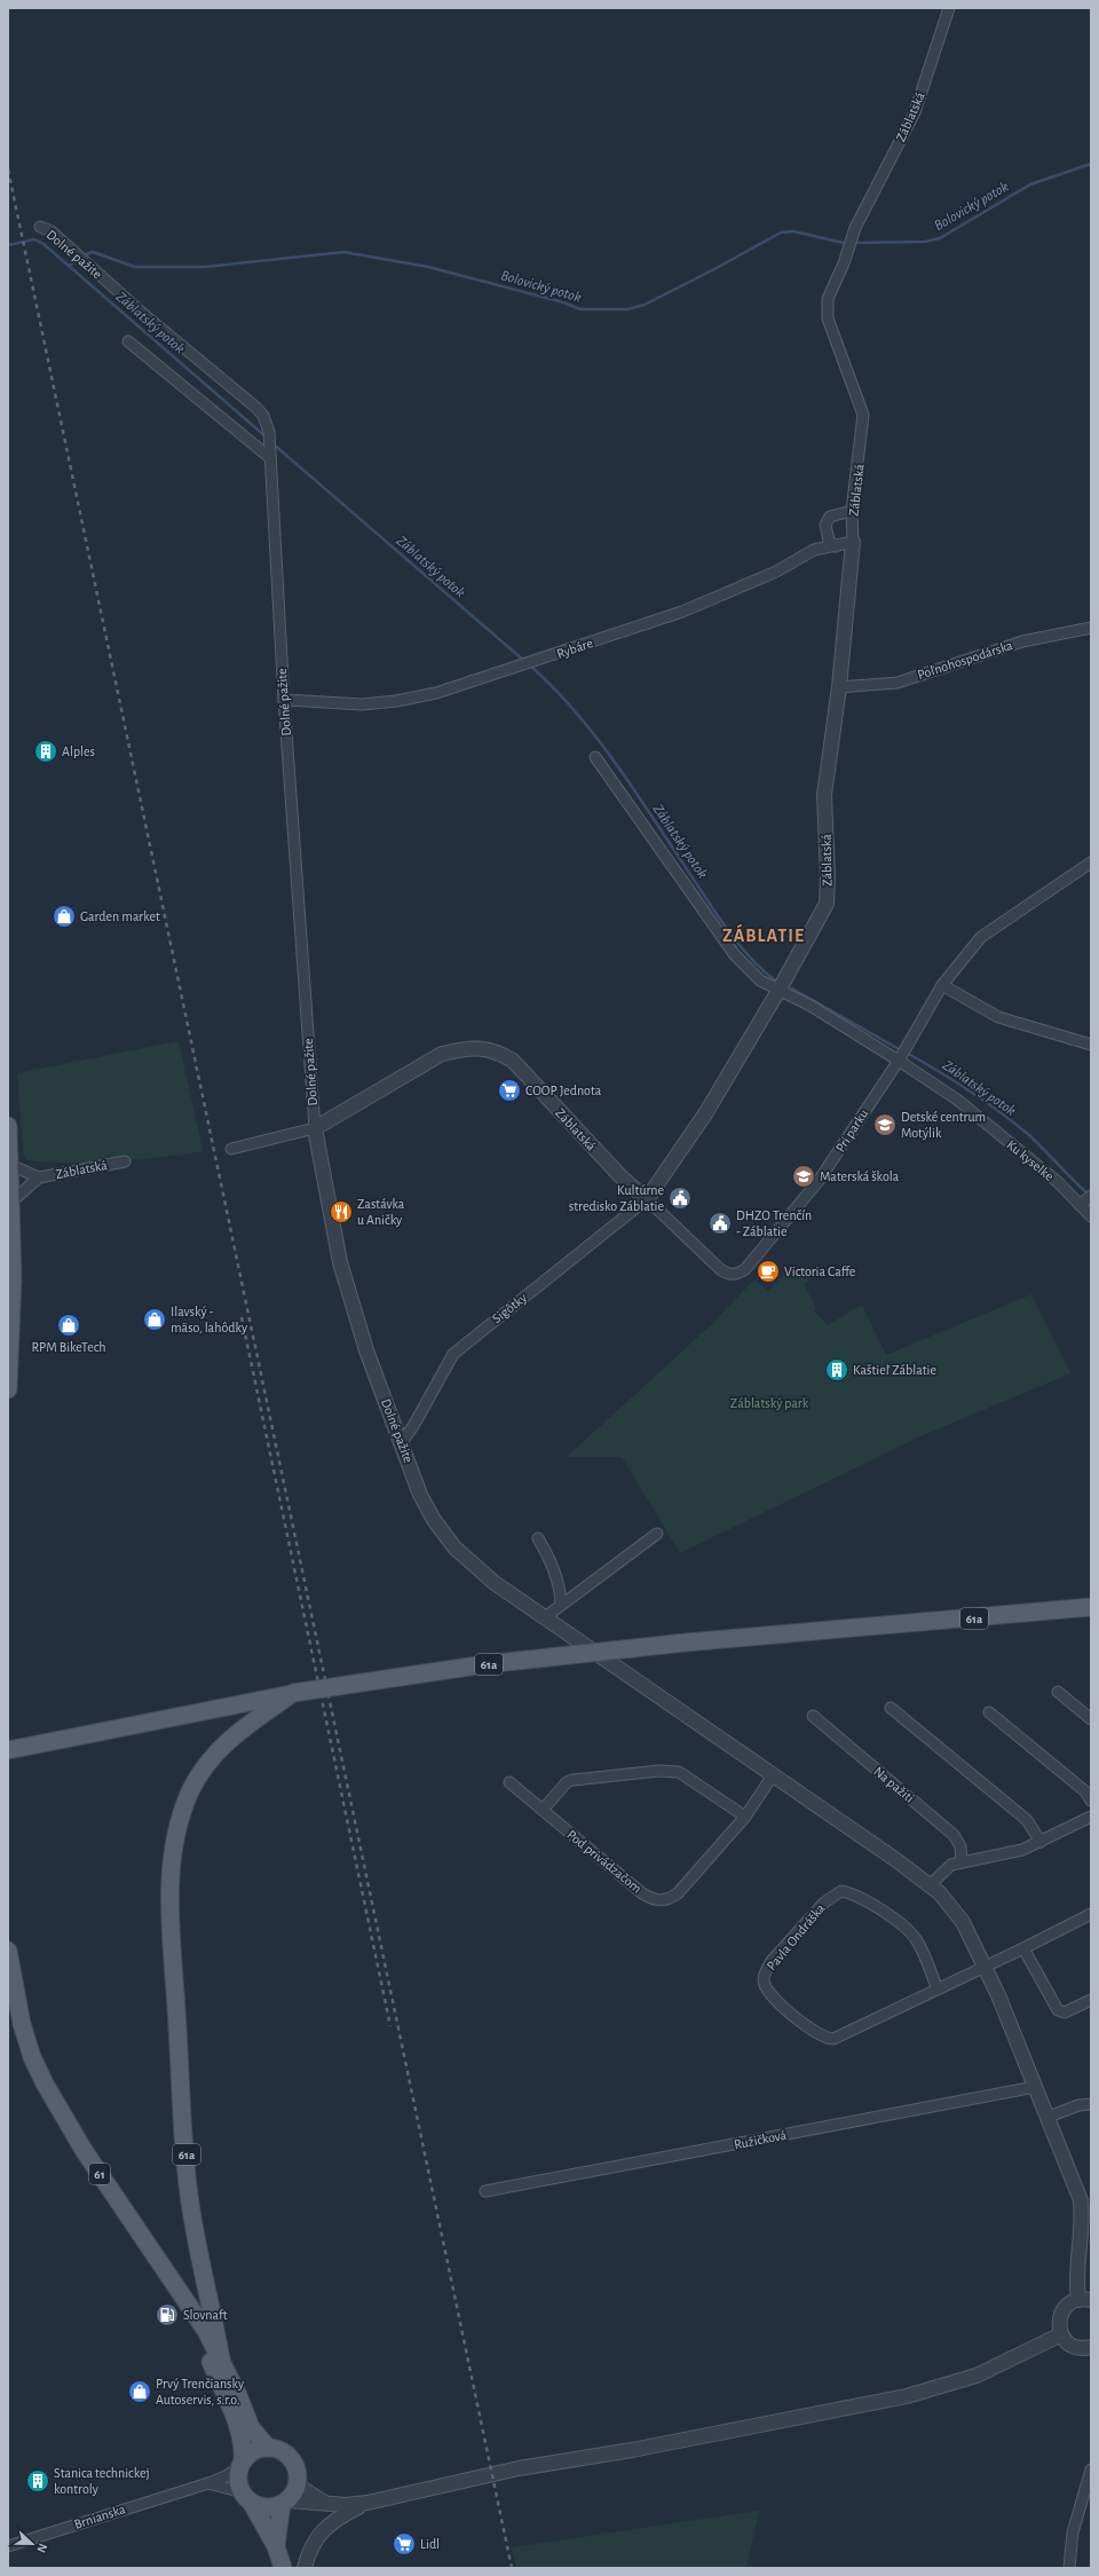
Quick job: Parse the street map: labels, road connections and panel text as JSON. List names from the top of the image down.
{
  "streets": {
    "main road": ["61a", "61"],
    "street": [
      "Záblatská",
      "Dolné pažite",
      "Rybáre",
      "Poľnohospodárska",
      "Pri parku",
      "Ku kyselke",
      "Sigôtky",
      "Na pažiti",
      "Pod privádzačom",
      "Pavla Ondráška",
      "Ružičková",
      "Brnianska"
    ]
  },
  "crossings": [
    ["Záblatská", "Dolné pažite"],
    ["Záblatská", "Rybáre"],
    ["Záblatská", "Poľnohospodárska"],
    ["Záblatská", "Pri parku"],
    ["Záblatská", "Ku kyselke"],
    ["Záblatská", "Sigôtky"],
    ["Dolné pažite", "Rybáre"],
    ["Dolné pažite", "Sigôtky"],
    ["Dolné pažite", "Pod privádzačom"],
    ["Dolné pažite", "Pavla Ondráška"],
    ["Dolné pažite", "Ružičková"],
    ["Pri parku", "Ku kyselke"],
    ["Pri parku", "Sigôtky"],
    ["61a", "61"],
    ["61", "Brnianska"]
  ],
  "districts": ["ZÁBLATIE"],
  "water": ["Bolovický potok", "Záblatský potok"],
  "parks": ["Záblatský park"],
  "places": {
    "building": ["Alples", "Kaštieľ Záblatie", "Stanica technickej kontroly"],
    "shop": [
      "Garden market",
      "Ilavský - mäso, lahôdky",
      "RPM BikeTech",
      "Prvý Trenčiansky Autoservis, s.r.o."
    ],
    "supermarket": ["COOP Jednota", "Lidl"],
    "school or university": ["Detské centrum Motýlik", "Materská škola"],
    "public building": ["Kultúrne stredisko Záblatie", "DHZO Trenčín - Záblatie"],
    "restaurant": ["Zastávka u Aničky"],
    "cafe": ["Victoria Caffe"],
    "fuel station": ["Slovnaft"]
  },
  "north": "right"
}
